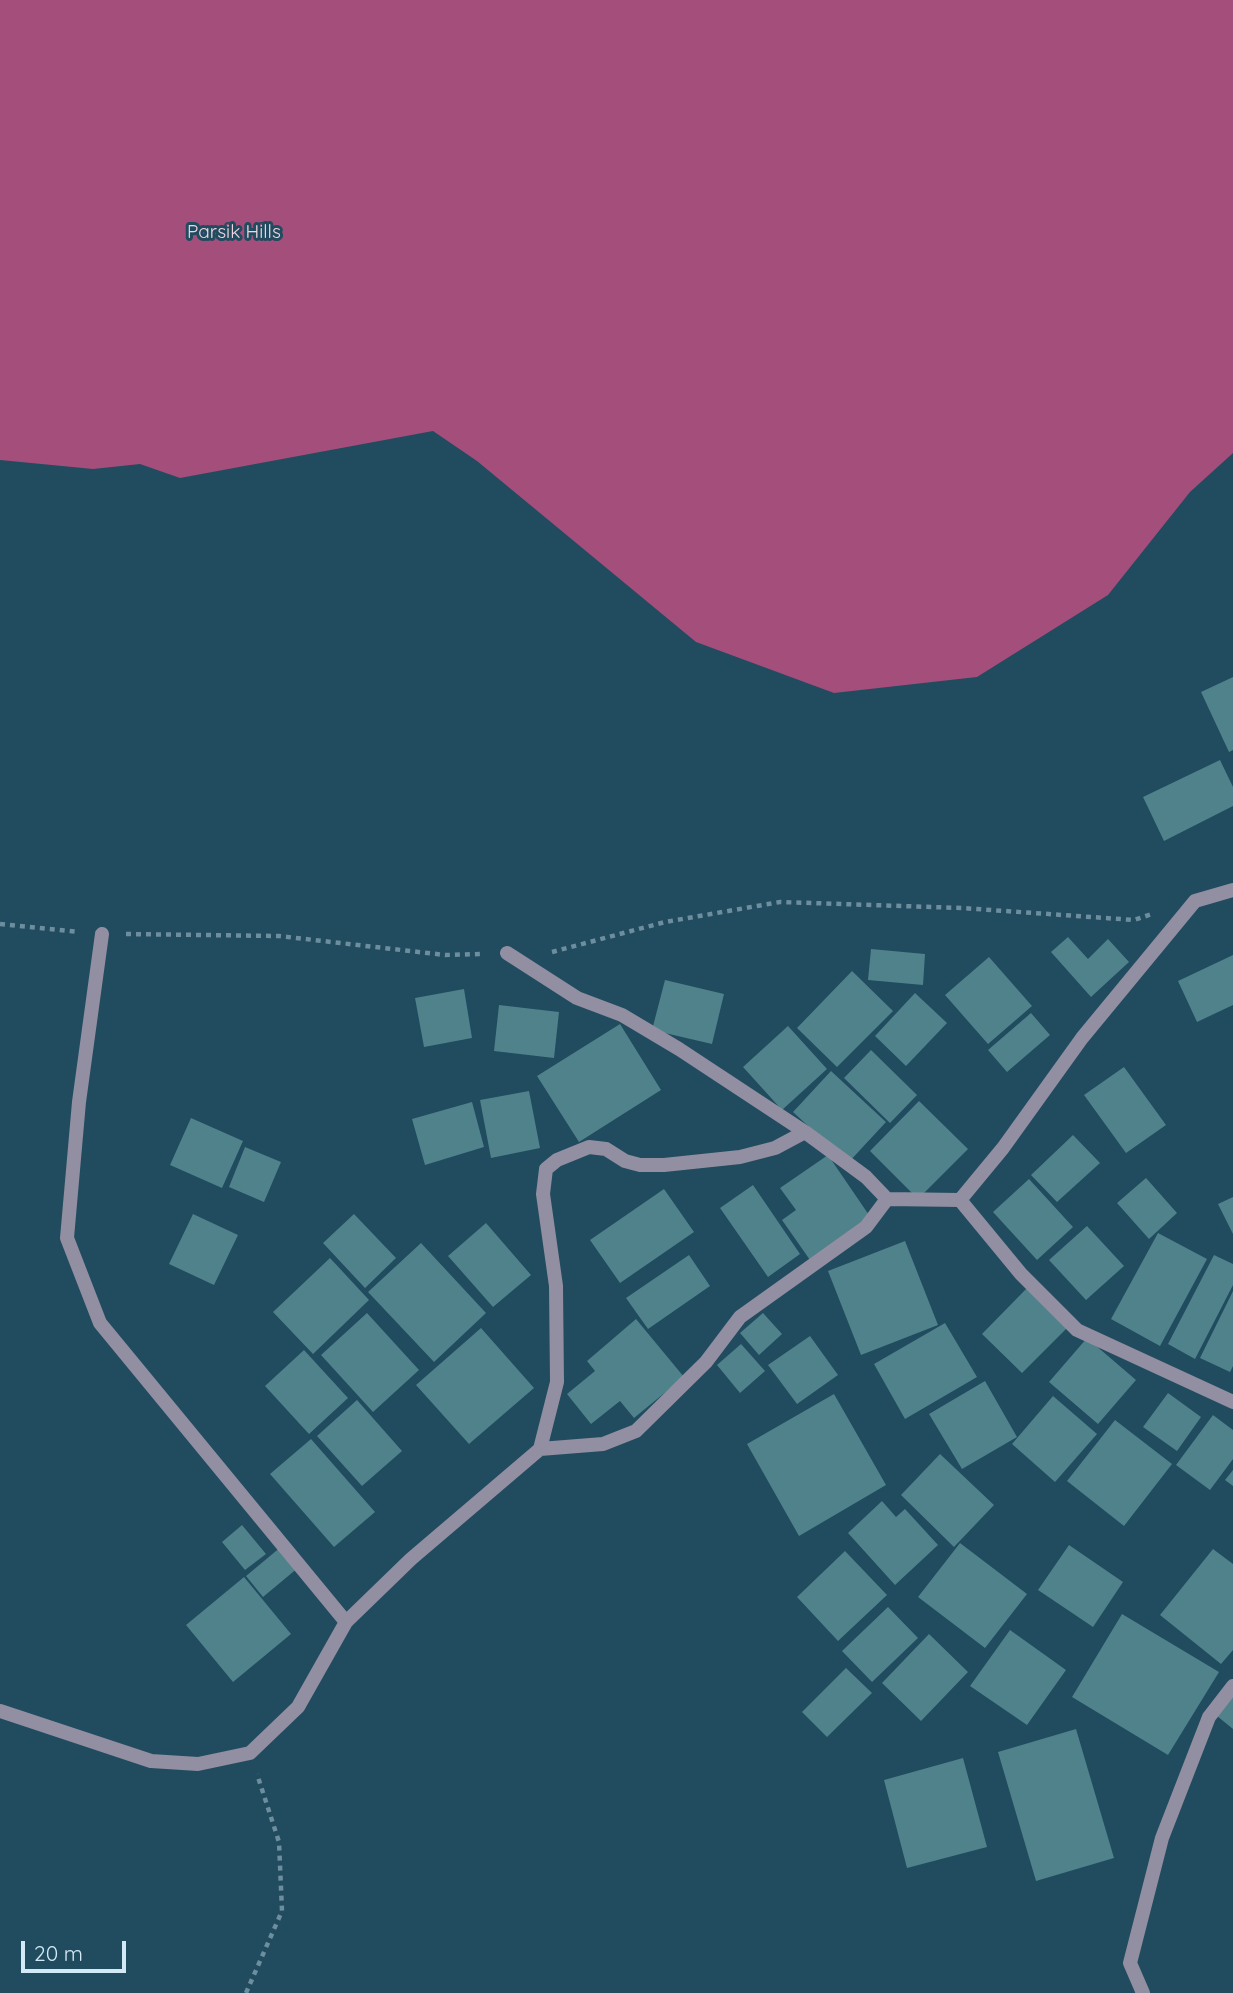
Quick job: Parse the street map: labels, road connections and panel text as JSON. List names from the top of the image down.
{
  "parks": ["Parsik Hills"],
  "scale_bar": "20 m"
}
